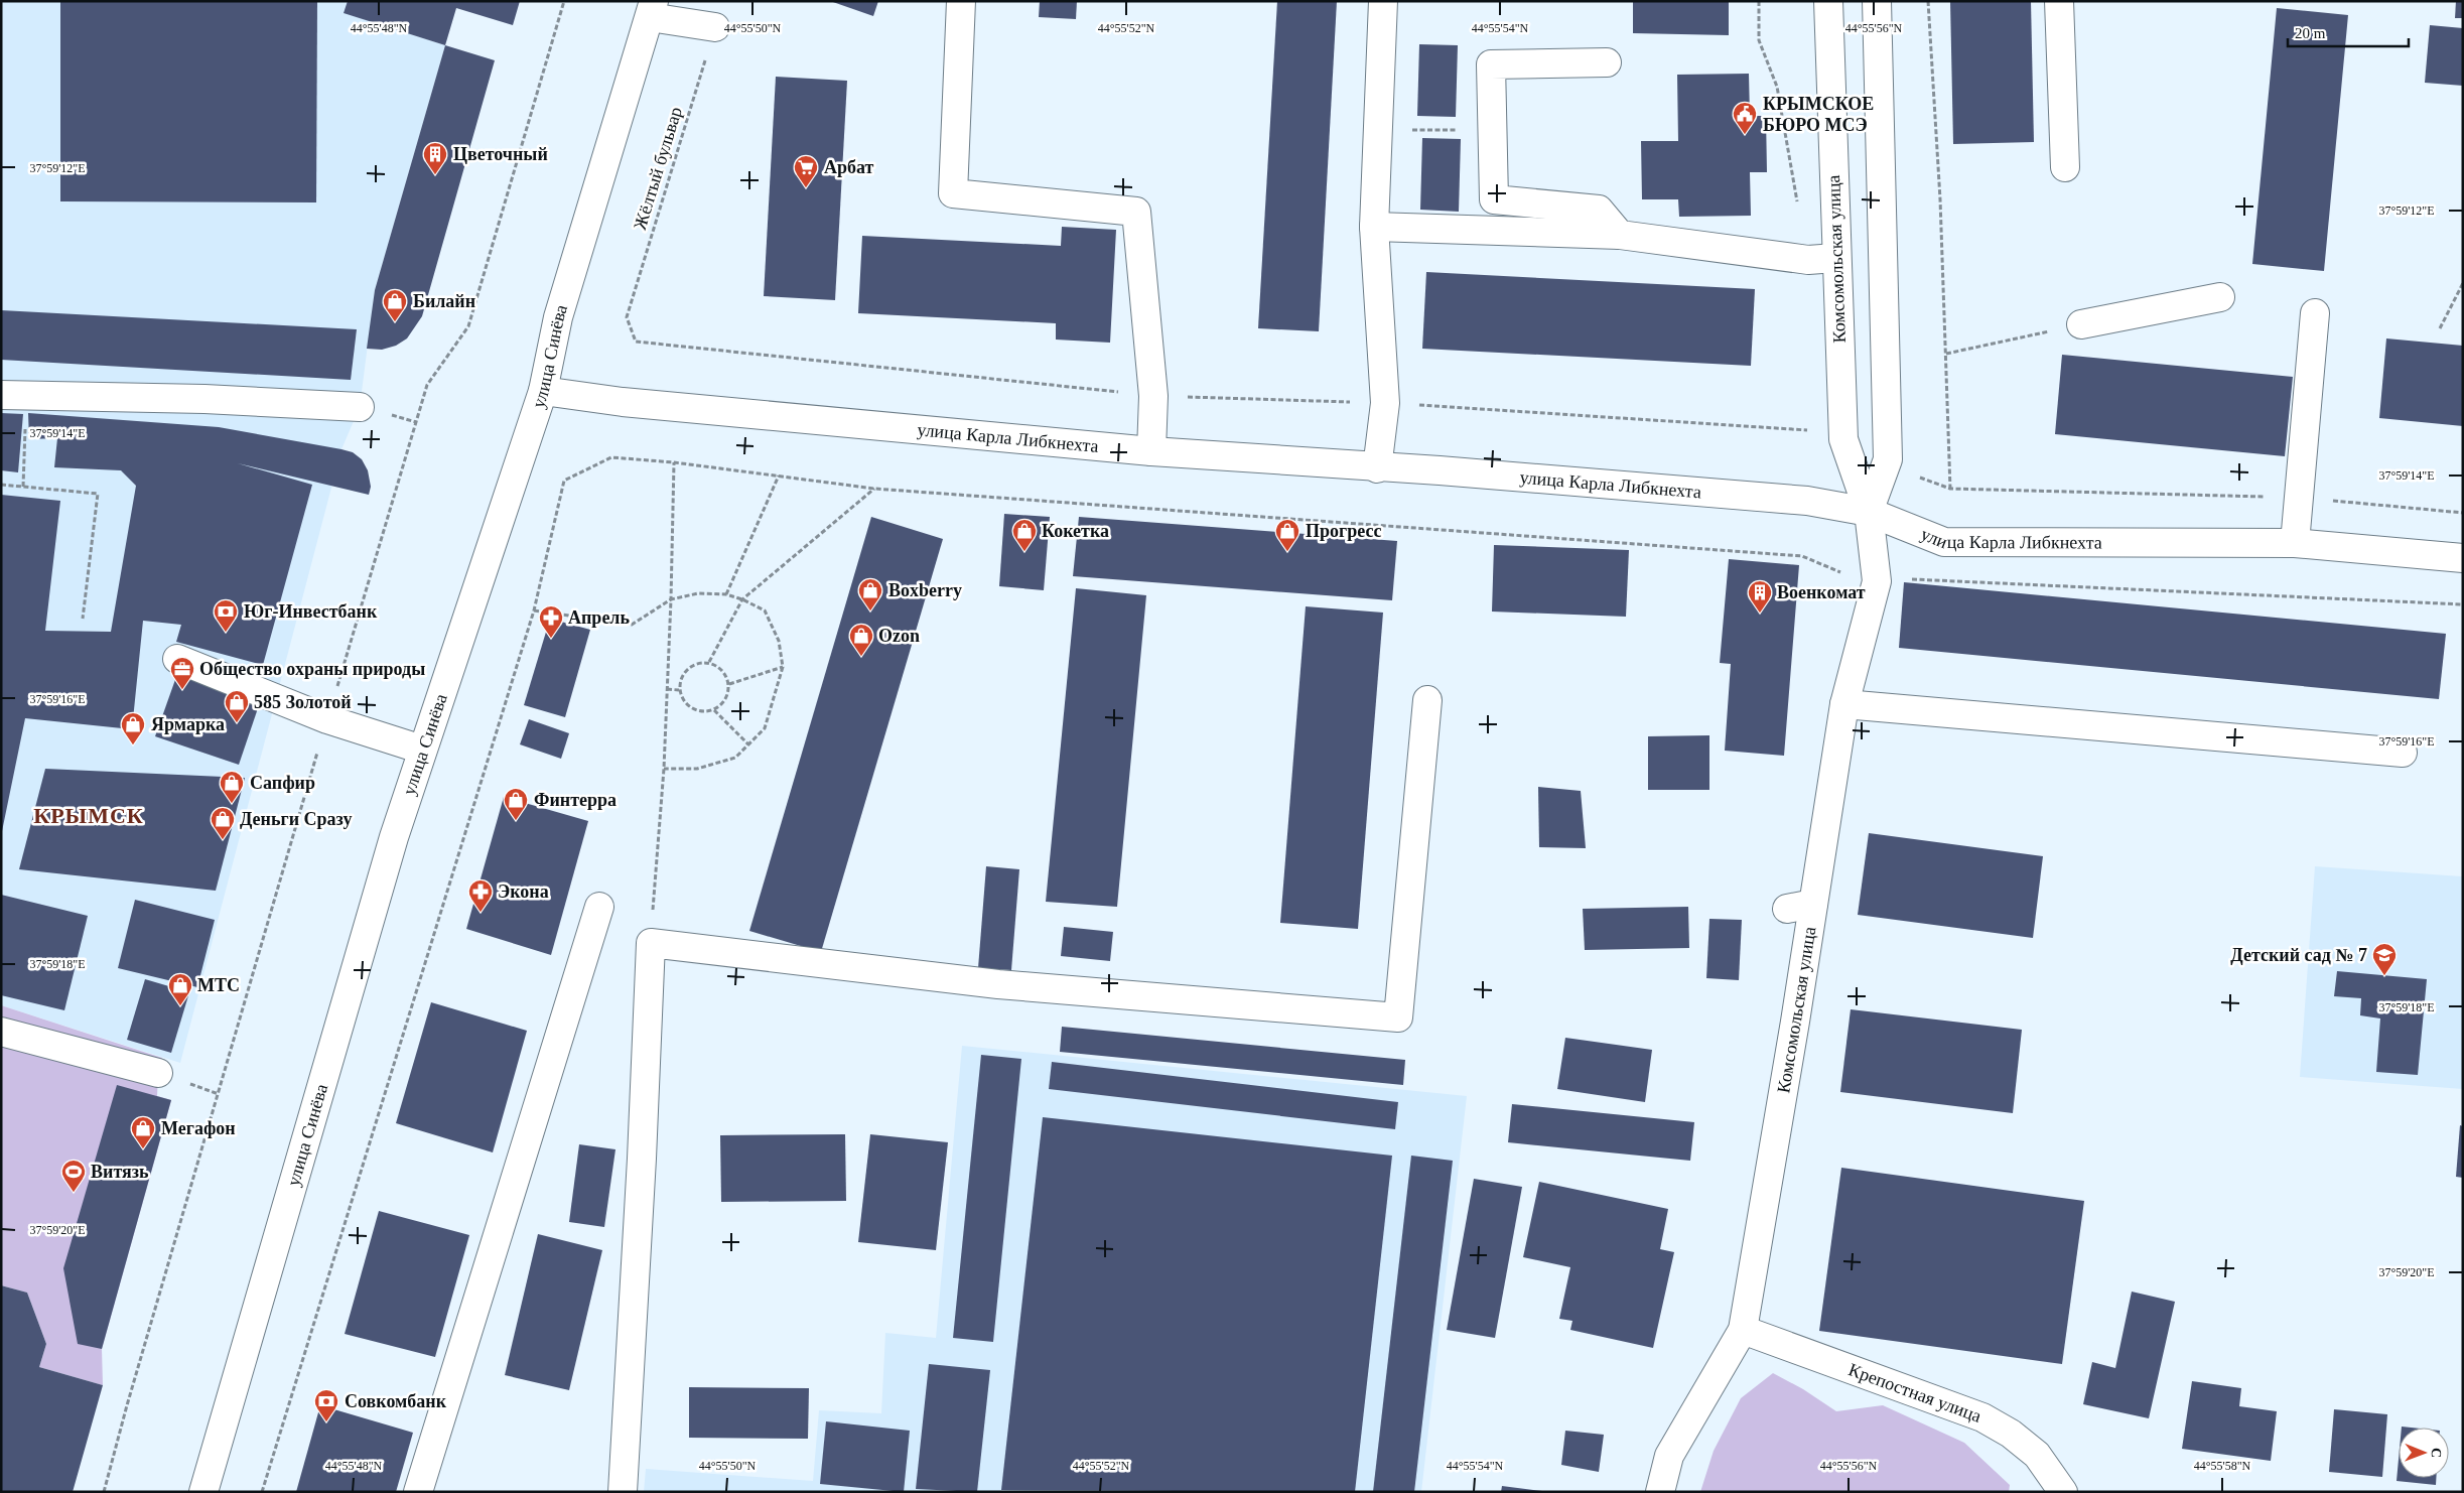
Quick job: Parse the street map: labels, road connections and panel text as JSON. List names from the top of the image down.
{
  "streets": {
    "main road": [
      "Комсомольская улица",
      "улица Синёва",
      "улица Карла Либкнехта",
      "Крепостная улица"
    ],
    "path": ["Жёлтый бульвар"]
  },
  "crossings": [
    ["Комсомольская улица", "улица Карла Либкнехта"],
    ["Комсомольская улица", "Крепостная улица"],
    ["улица Синёва", "улица Карла Либкнехта"]
  ],
  "districts": ["КРЫМСК"],
  "places": {
    "public building": ["КРЫМСКОЕ БЮРО МСЭ"],
    "building": ["Цветочный", "Военкомат"],
    "supermarket": ["Арбат"],
    "shop": [
      "Билайн",
      "Кокетка",
      "Прогресс",
      "Boxberry",
      "Ozon",
      "585 Золотой",
      "Ярмарка",
      "Сапфир",
      "Финтерра",
      "Деньги Сразу",
      "МТС",
      "Мегафон"
    ],
    "bank": ["Юг-Инвестбанк", "Совкомбанк"],
    "pharmacy": ["Апрель", "Экона"],
    "office": ["Общество охраны природы"],
    "school or university": ["Детский сад № 7"],
    "sports": ["Витязь"]
  },
  "scale_bar": "20 m",
  "north": "right",
  "coordinates": [
    "44°55'48\"N",
    "44°55'50\"N",
    "44°55'52\"N",
    "44°55'54\"N",
    "44°55'56\"N",
    "37°59'12\"E",
    "37°59'14\"E",
    "37°59'16\"E",
    "37°59'18\"E",
    "37°59'20\"E",
    "44°55'58\"N"
  ]
}
